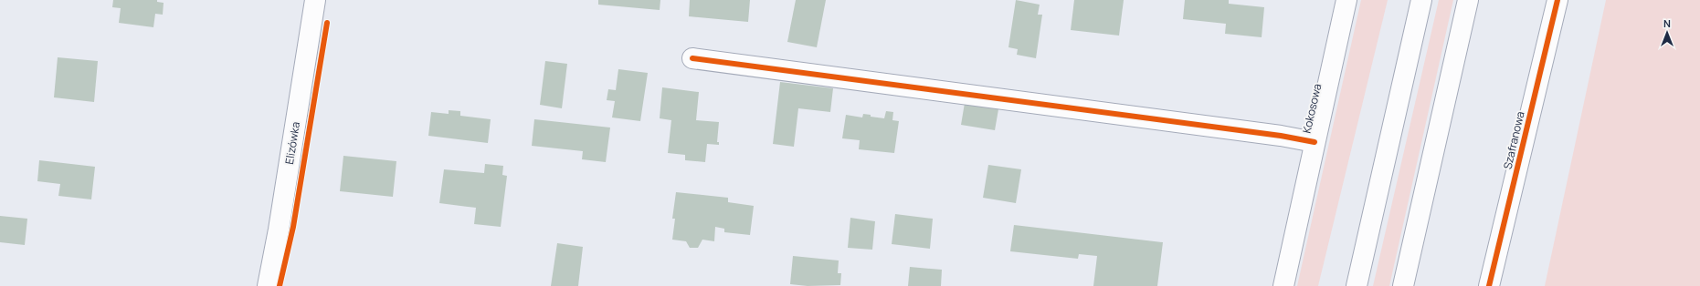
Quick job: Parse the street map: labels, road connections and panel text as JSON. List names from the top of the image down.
{
  "streets": {
    "street": ["Kokosowa", "Szafranowa", "Elizówka"]
  },
  "north": "top"
}
